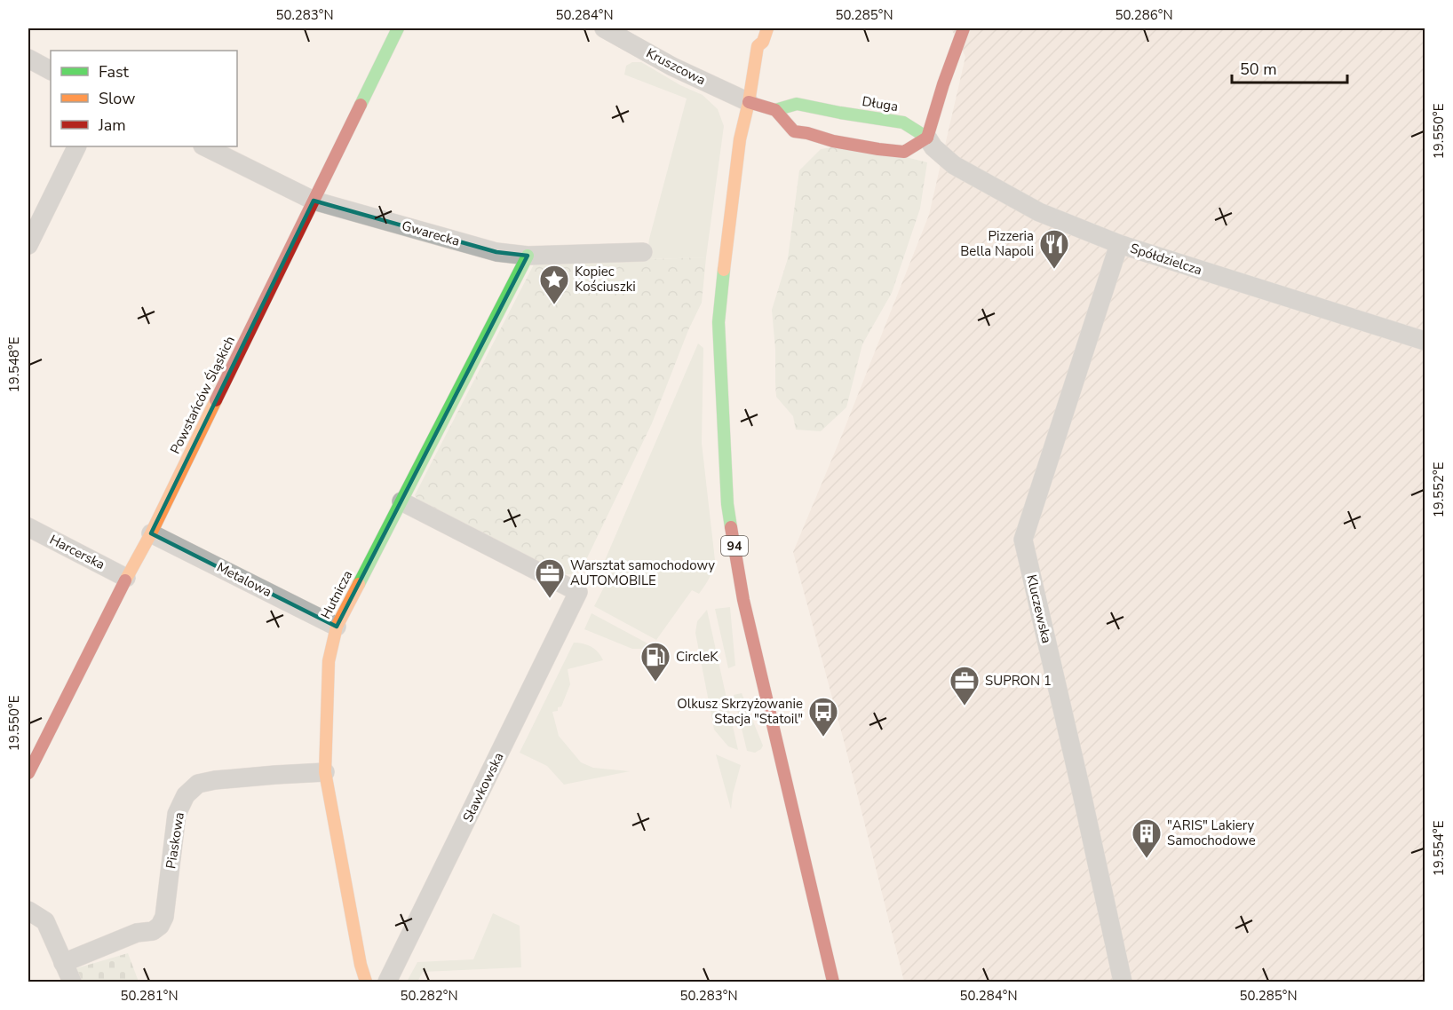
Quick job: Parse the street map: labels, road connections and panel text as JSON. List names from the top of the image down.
{
  "streets": {
    "street": [
      "Kruszcowa",
      "Długa",
      "Gwarecka",
      "Spółdzielcza",
      "Powstańców Śląskich",
      "94",
      "Harcerska",
      "Metalowa",
      "Hutnicza",
      "Kluczewska",
      "Sławkowska",
      "Piaskowa"
    ]
  },
  "crossings": [
    ["Kruszcowa", "94"],
    ["Długa", "Spółdzielcza"],
    ["Gwarecka", "Powstańców Śląskich"],
    ["Gwarecka", "Hutnicza"],
    ["Spółdzielcza", "Kluczewska"],
    ["Powstańców Śląskich", "Harcerska"],
    ["Powstańców Śląskich", "Metalowa"],
    ["Metalowa", "Hutnicza"],
    ["Hutnicza", "Sławkowska"],
    ["Hutnicza", "Piaskowa"]
  ],
  "places": {
    "restaurant": ["Pizzeria Bella Napoli"],
    "place": ["Kopiec Kościuszki"],
    "office": ["Warsztat samochodowy AUTOMOBILE", "SUPRON 1"],
    "fuel station": ["CircleK"],
    "bus stop": ["Olkusz Skrzyżowanie Stacja \"Statoil\""],
    "building": ["\"ARIS\" Lakiery Samochodowe"]
  },
  "legend": ["Fast", "Slow", "Jam"],
  "scale_bar": "50 m",
  "coordinates": [
    "50.283°N",
    "50.284°N",
    "50.285°N",
    "50.286°N",
    "19.550°E",
    "19.548°E",
    "19.552°E",
    "19.554°E",
    "50.281°N",
    "50.282°N"
  ]
}
